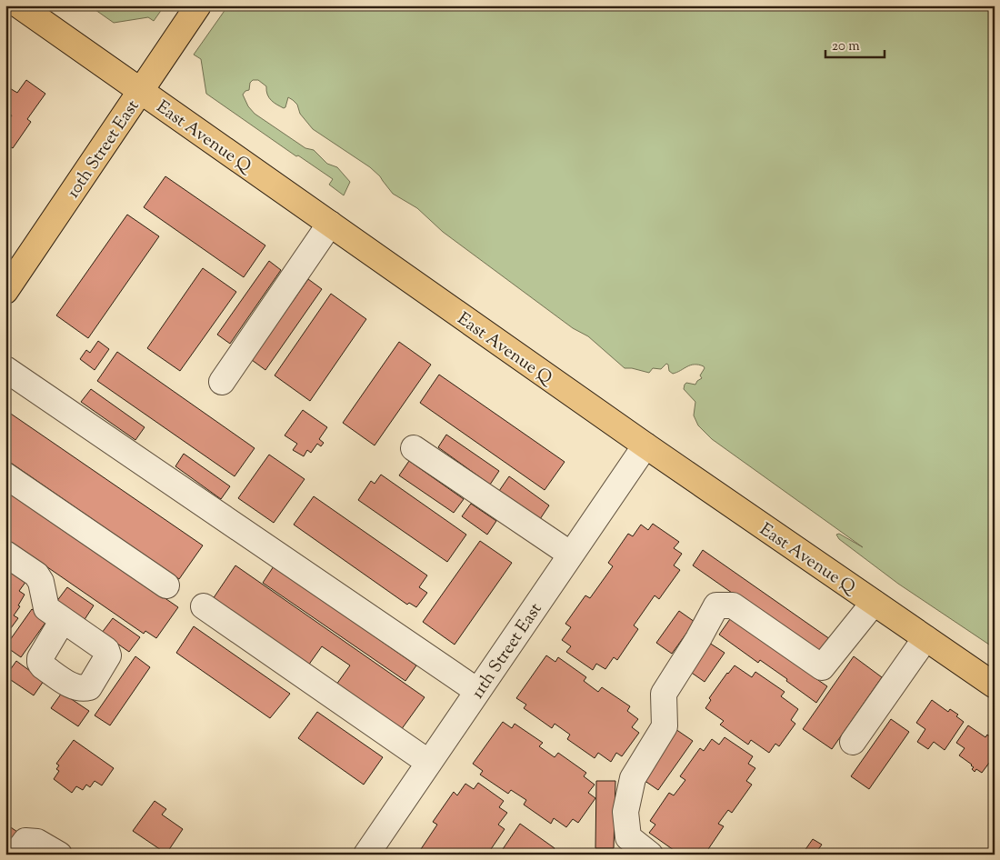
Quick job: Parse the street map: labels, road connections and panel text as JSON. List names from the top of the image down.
{
  "streets": {
    "main road": ["East Avenue Q", "10th Street East"],
    "street": ["11th Street East"]
  },
  "crossings": [
    ["East Avenue Q", "10th Street East"],
    ["East Avenue Q", "11th Street East"]
  ],
  "scale_bar": "20 m"
}
